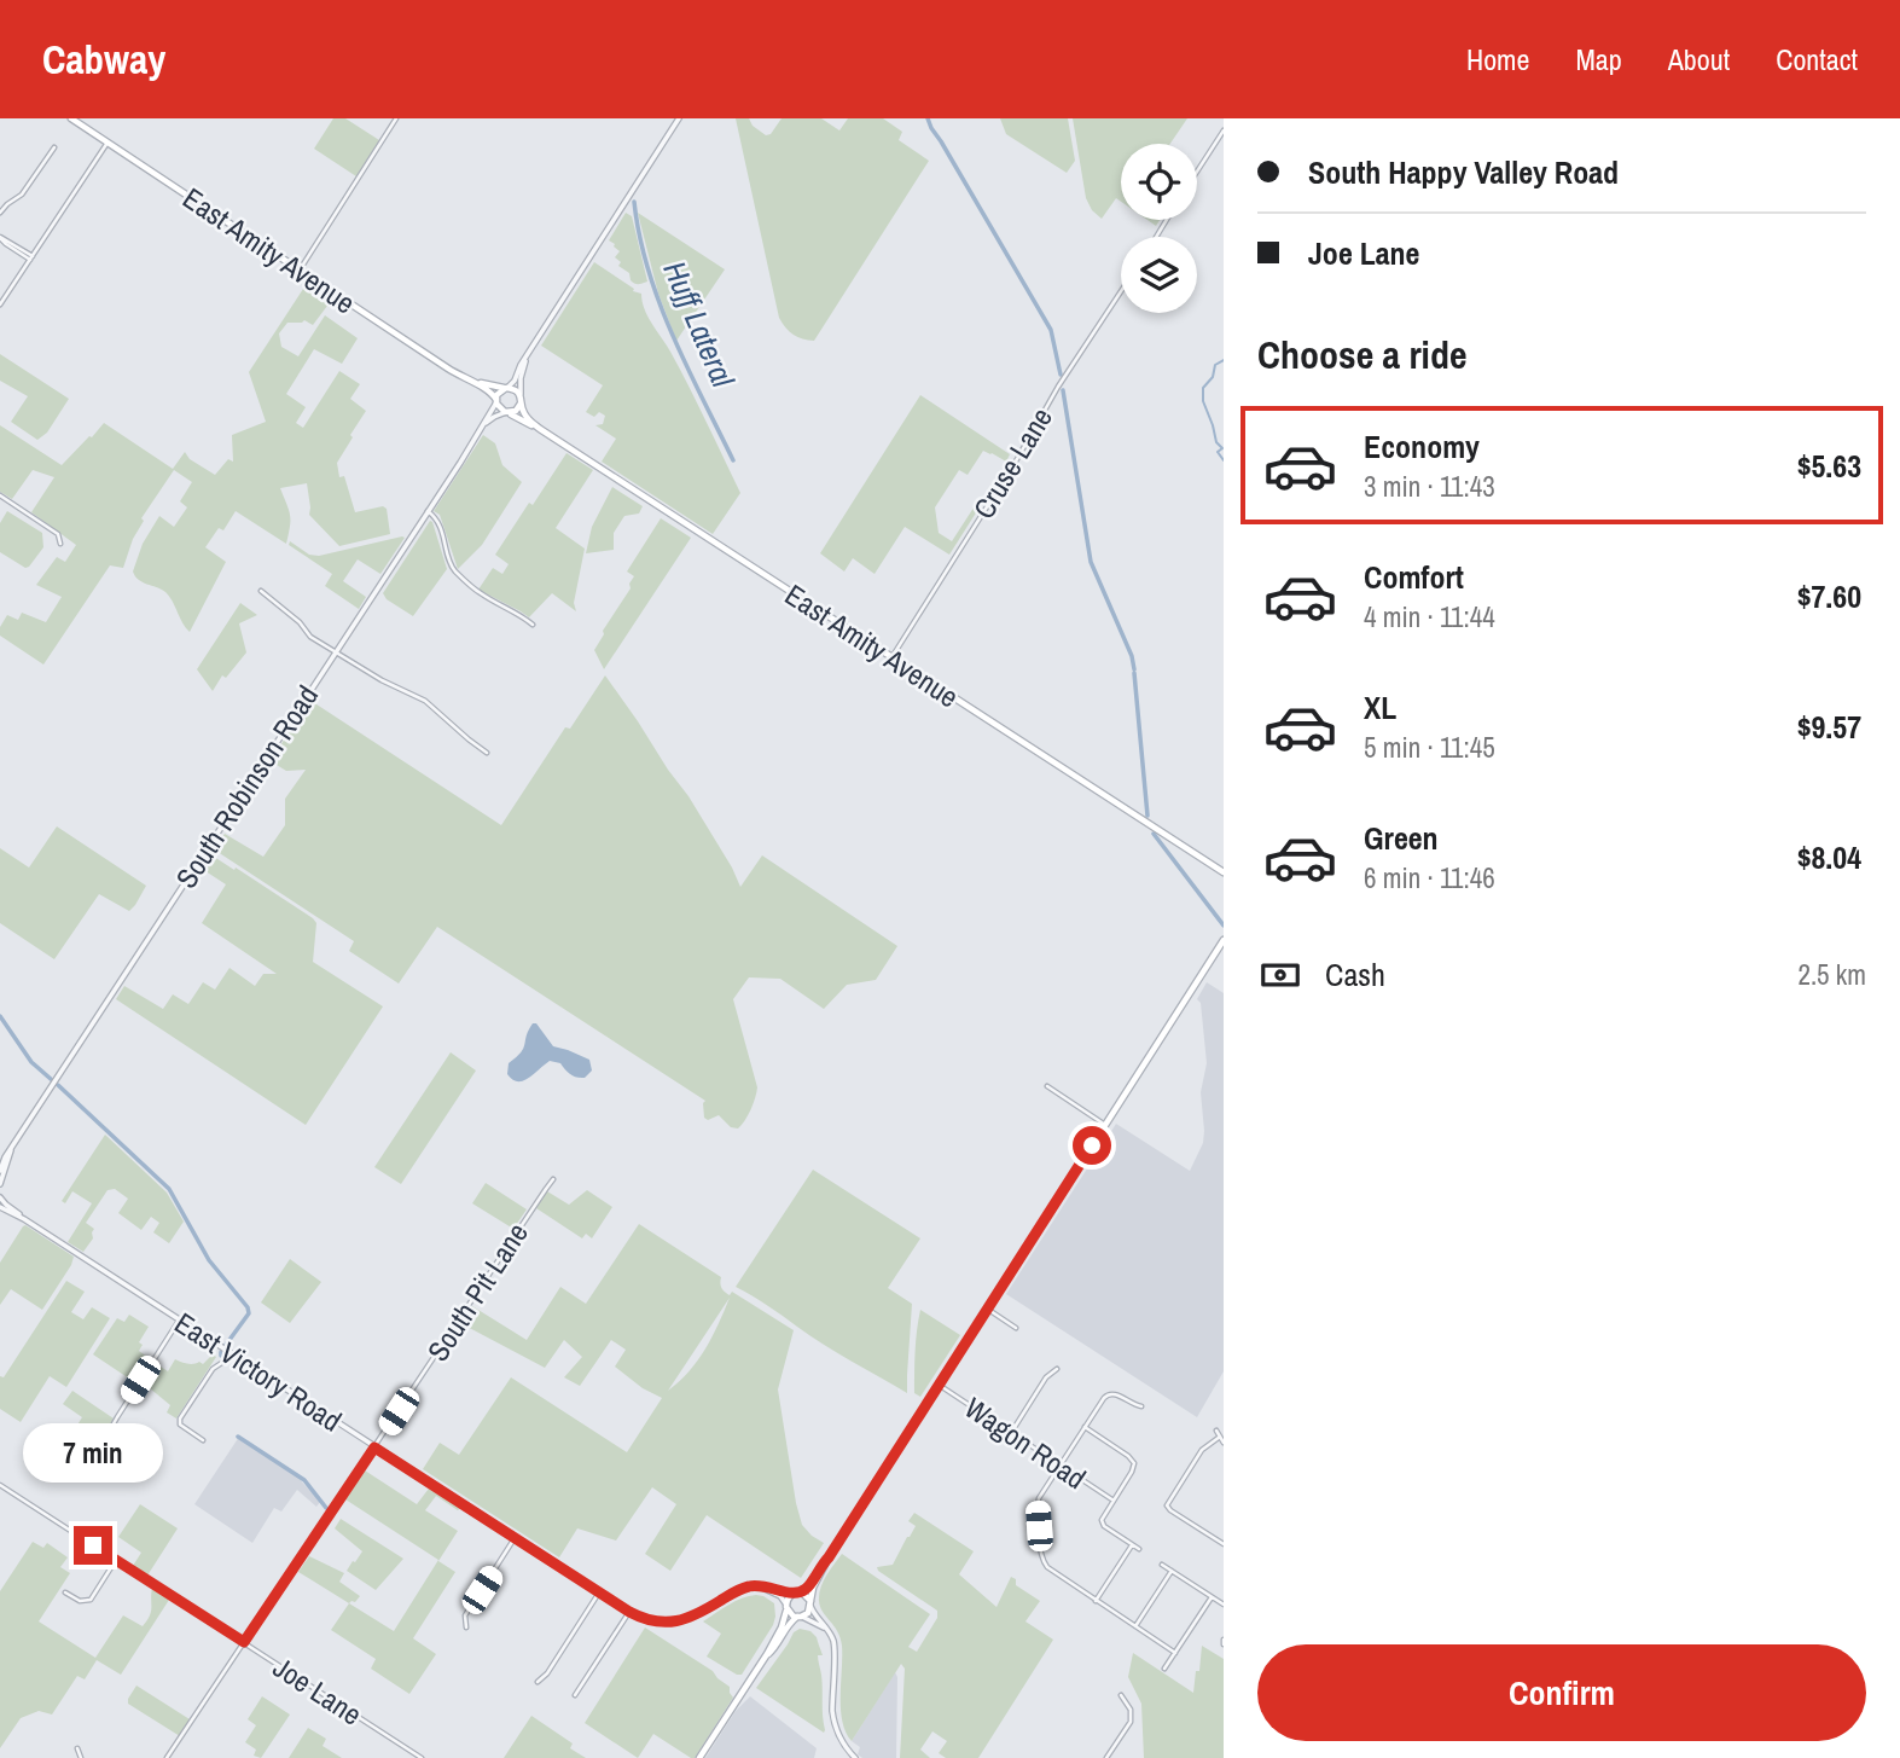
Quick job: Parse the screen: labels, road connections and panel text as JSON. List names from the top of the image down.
{
  "streets": {
    "main road": ["East Amity Avenue"],
    "street": [
      "Cruse Lane",
      "South Robinson Road",
      "South Pit Lane",
      "East Victory Road",
      "Wagon Road",
      "Joe Lane"
    ]
  },
  "crossings": [
    ["East Amity Avenue", "Cruse Lane"],
    ["East Amity Avenue", "South Robinson Road"],
    ["South Pit Lane", "East Victory Road"],
    ["South Pit Lane", "Joe Lane"]
  ],
  "water": ["Huff Lateral"],
  "page": {
    "header": "Cabway",
    "nav": [
      "Home",
      "Map",
      "About",
      "Contact"
    ],
    "banner": ["South Happy Valley Road", "Joe Lane"],
    "heading": "Choose a ride",
    "list": [
      {
        "name": "Economy",
        "note": "3 min · 11:43",
        "value": "$5.63"
      },
      {
        "name": "Comfort",
        "note": "4 min · 11:44",
        "value": "$7.60"
      },
      {
        "name": "XL",
        "note": "5 min · 11:45",
        "value": "$9.57"
      },
      {
        "name": "Green",
        "note": "6 min · 11:46",
        "value": "$8.04"
      }
    ],
    "pay": ["Cash", "2.5 km"],
    "bubble": "7 min",
    "buttons": "Confirm"
  }
}
